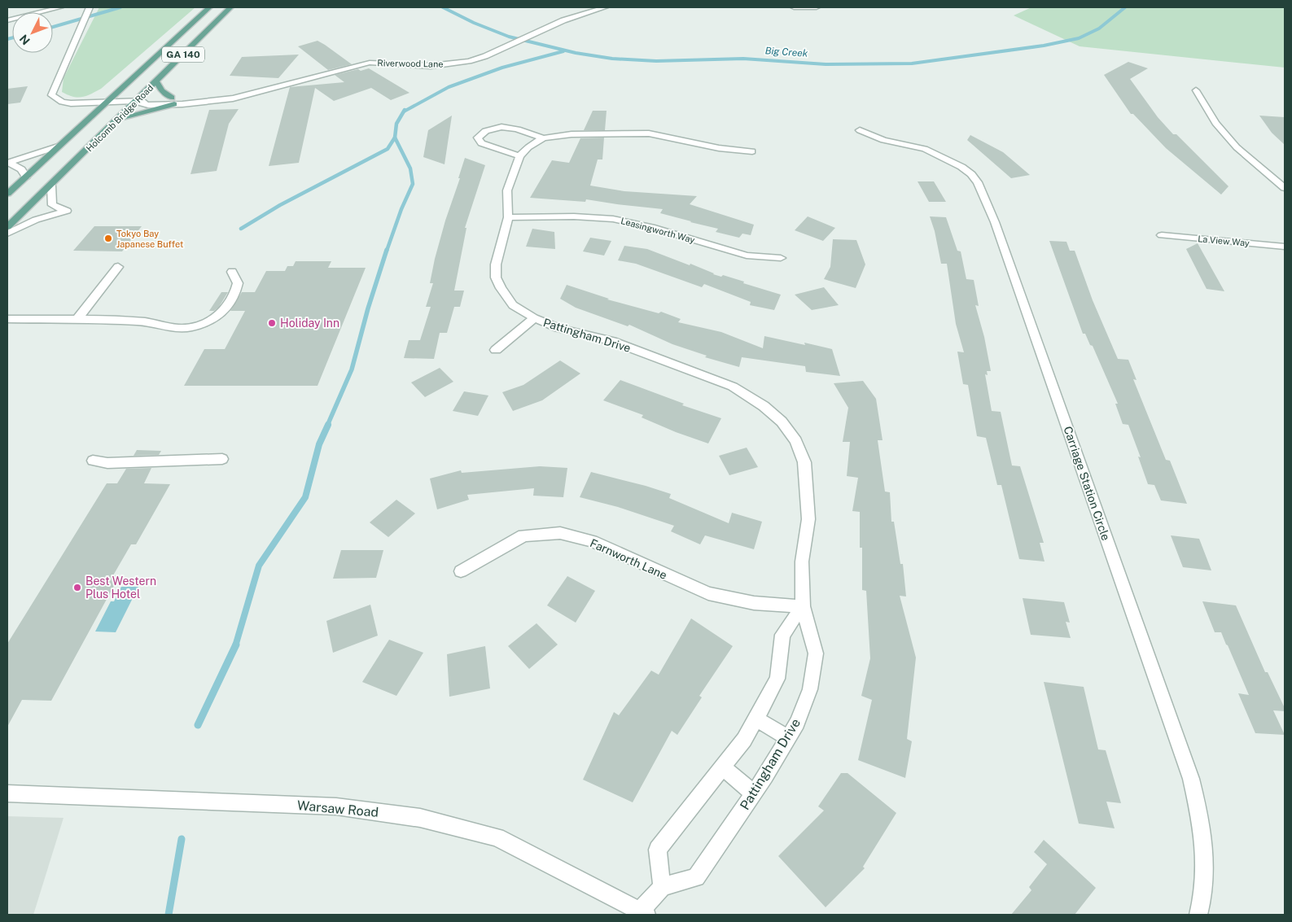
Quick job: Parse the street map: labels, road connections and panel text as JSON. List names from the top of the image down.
{
  "streets": {
    "main road": ["GA 140", "Holcomb Bridge Road"],
    "street": [
      "Riverwood Lane",
      "Leasingworth Way",
      "La View Way",
      "Pattingham Drive",
      "Carriage Station Circle",
      "Farnworth Lane",
      "Warsaw Road"
    ]
  },
  "crossings": [
    ["Riverwood Lane", "Holcomb Bridge Road"],
    ["Leasingworth Way", "Pattingham Drive"],
    ["Pattingham Drive", "Farnworth Lane"]
  ],
  "water": ["Big Creek"],
  "places": ["Tokyo Bay Japanese Buffet", "Holiday Inn", "Best Western Plus Hotel"],
  "north": "bottom left"
}
